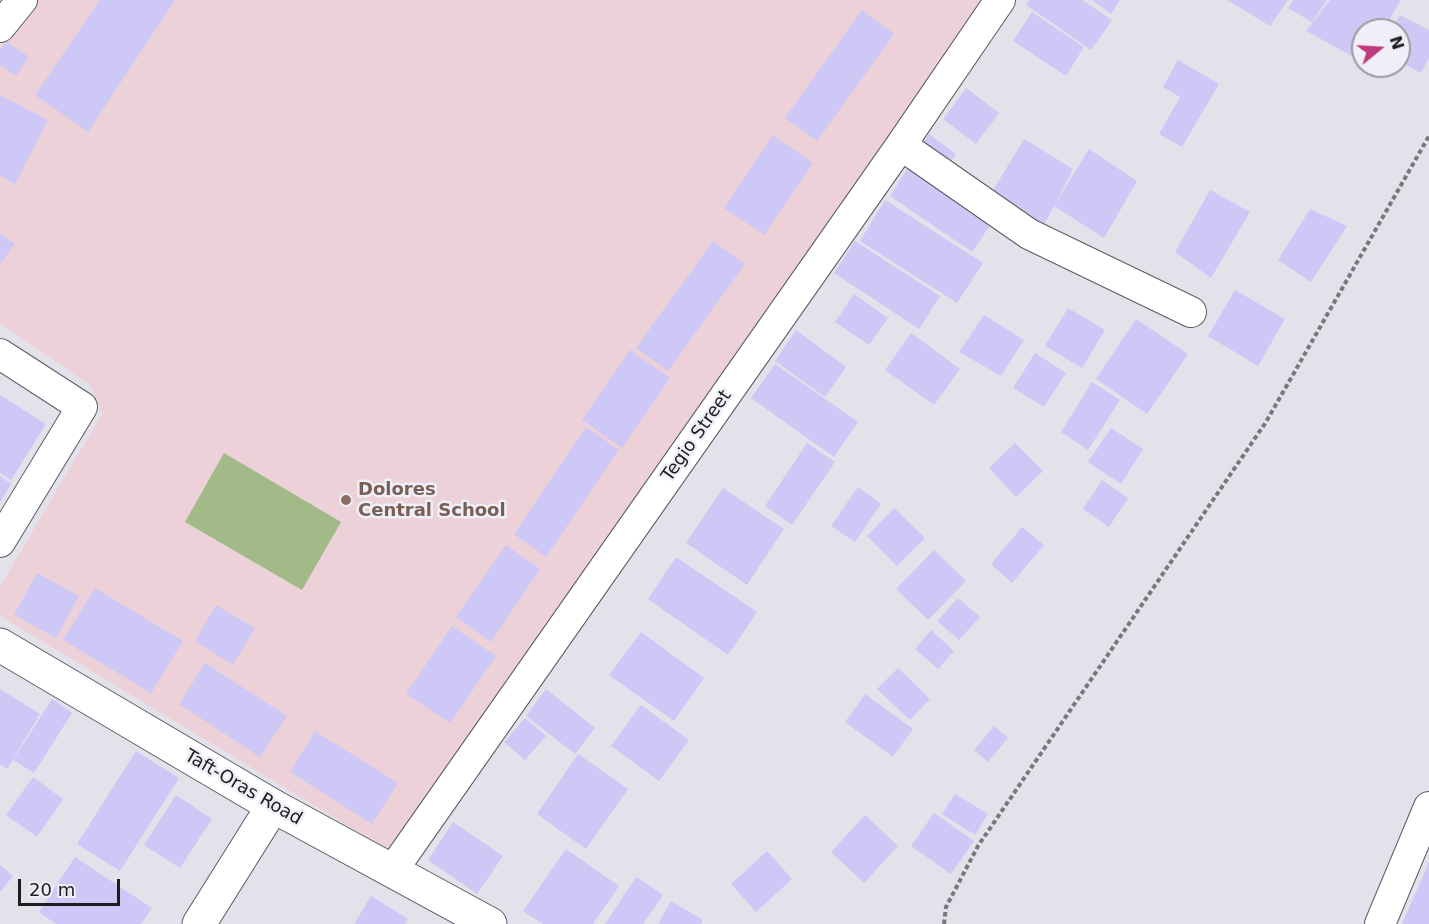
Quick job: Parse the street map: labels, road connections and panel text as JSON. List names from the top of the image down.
{
  "streets": {
    "main road": ["Taft-Oras Road"],
    "street": ["Tegio Street"]
  },
  "crossings": [
    ["Tegio Street", "Taft-Oras Road"]
  ],
  "places": ["Dolores Central School"],
  "scale_bar": "20 m",
  "north": "right"
}
